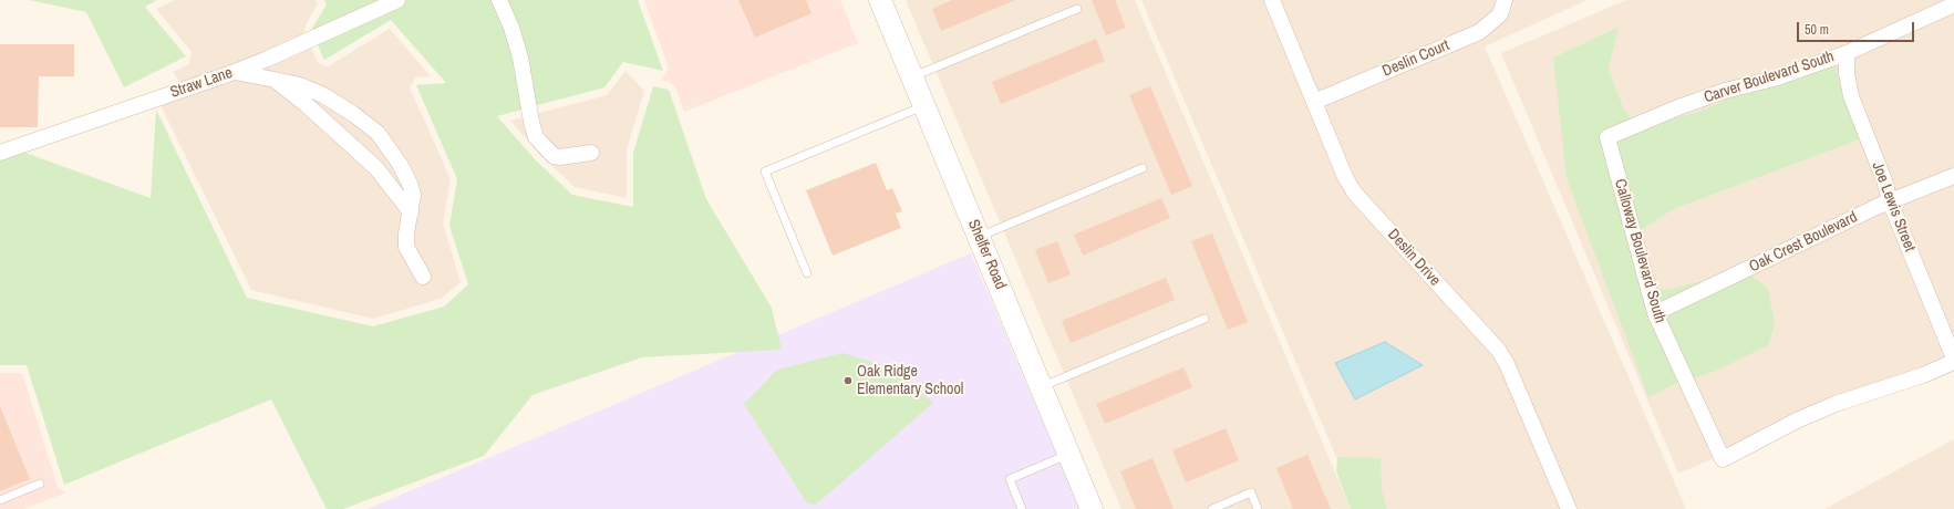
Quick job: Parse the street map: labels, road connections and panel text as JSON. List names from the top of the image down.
{
  "streets": {
    "street": [
      "Deslin Court",
      "Carver Boulevard South",
      "Straw Lane",
      "Joe Lewis Street",
      "Oak Crest Boulevard",
      "Calloway Boulevard South",
      "Shelfer Road",
      "Deslin Drive"
    ]
  },
  "crossings": [
    ["Deslin Court", "Deslin Drive"],
    ["Carver Boulevard South", "Joe Lewis Street"],
    ["Carver Boulevard South", "Calloway Boulevard South"],
    ["Joe Lewis Street", "Oak Crest Boulevard"],
    ["Oak Crest Boulevard", "Calloway Boulevard South"]
  ],
  "places": ["Oak Ridge Elementary School"],
  "scale_bar": "50 m"
}
